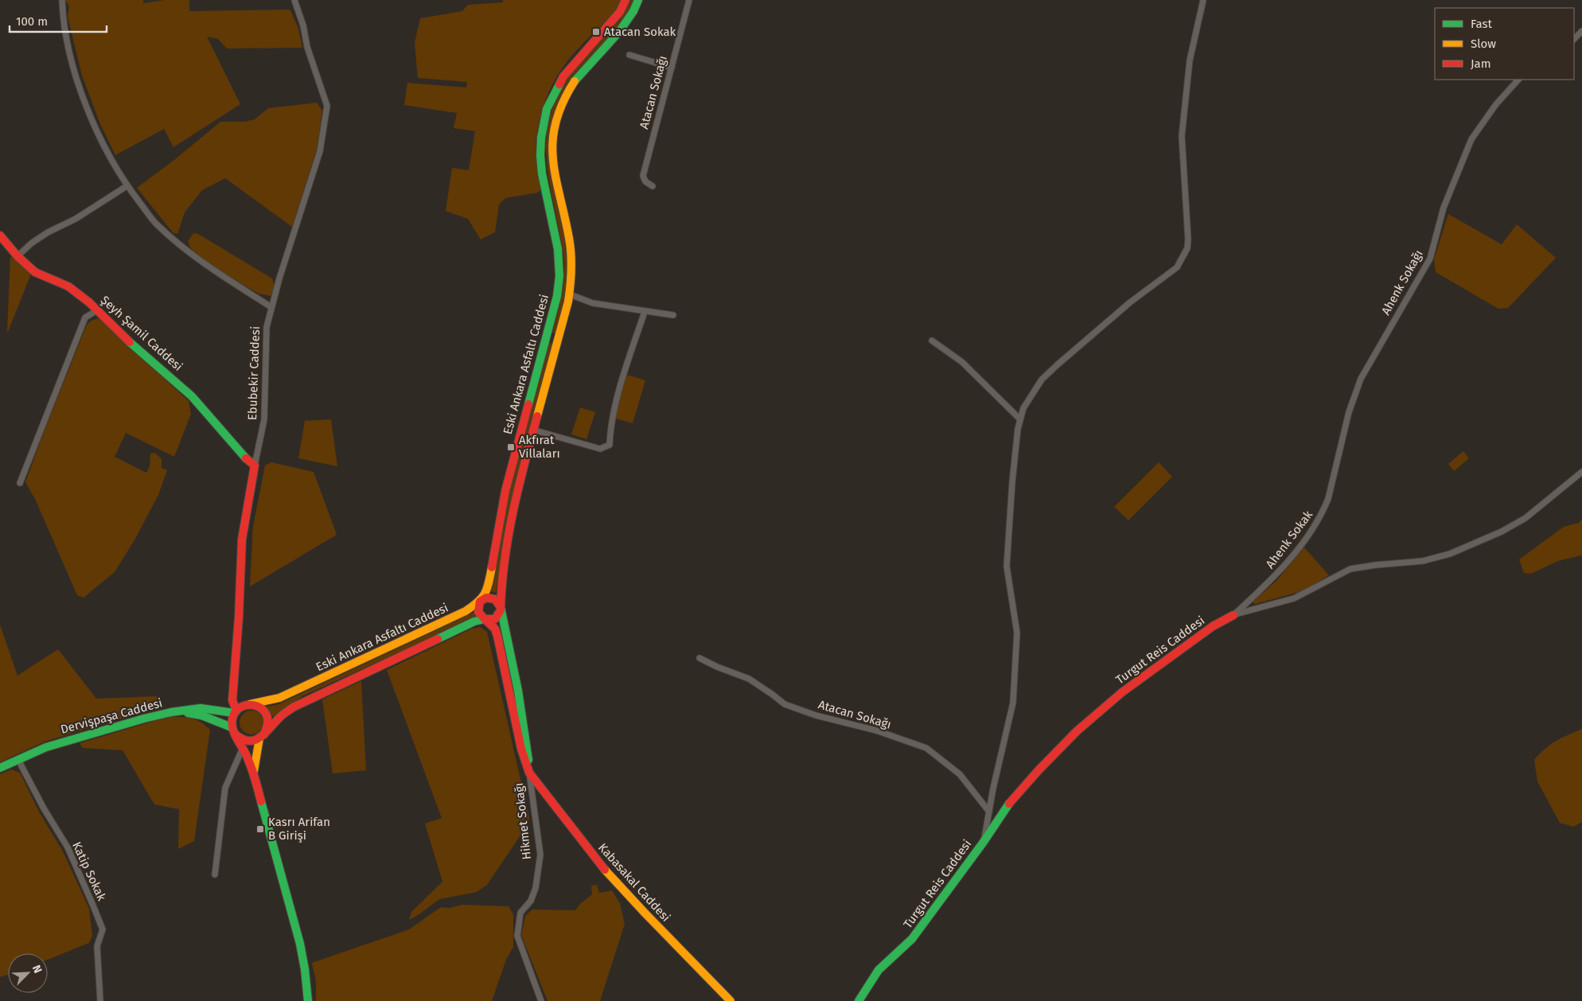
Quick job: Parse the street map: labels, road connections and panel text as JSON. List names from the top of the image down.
{
  "streets": {
    "main road": [
      "Şeyh Şamil Caddesi",
      "Eski Ankara Asfaltı Caddesi",
      "Ebubekir Caddesi",
      "Turgut Reis Caddesi",
      "Dervişpaşa Caddesi",
      "Hikmet Sokağı",
      "Kabasakal Caddesi"
    ],
    "street": [
      "Atacan Sokağı",
      "Ahenk Sokağı",
      "Ahenk Sokak",
      "Katip Sokak"
    ]
  },
  "crossings": [
    ["Ahenk Sokağı", "Ahenk Sokak"],
    ["Şeyh Şamil Caddesi", "Ebubekir Caddesi"],
    ["Eski Ankara Asfaltı Caddesi", "Ebubekir Caddesi"],
    ["Eski Ankara Asfaltı Caddesi", "Dervişpaşa Caddesi"],
    ["Eski Ankara Asfaltı Caddesi", "Hikmet Sokağı"],
    ["Ebubekir Caddesi", "Dervişpaşa Caddesi"],
    ["Ahenk Sokak", "Turgut Reis Caddesi"],
    ["Dervişpaşa Caddesi", "Katip Sokak"],
    ["Hikmet Sokağı", "Kabasakal Caddesi"]
  ],
  "places": {
    "transit": ["Atacan Sokak", "Akfırat Villaları", "Kasrı Arifan B Girişi"]
  },
  "legend": ["Fast", "Slow", "Jam"],
  "scale_bar": "100 m",
  "north": "top right"
}
